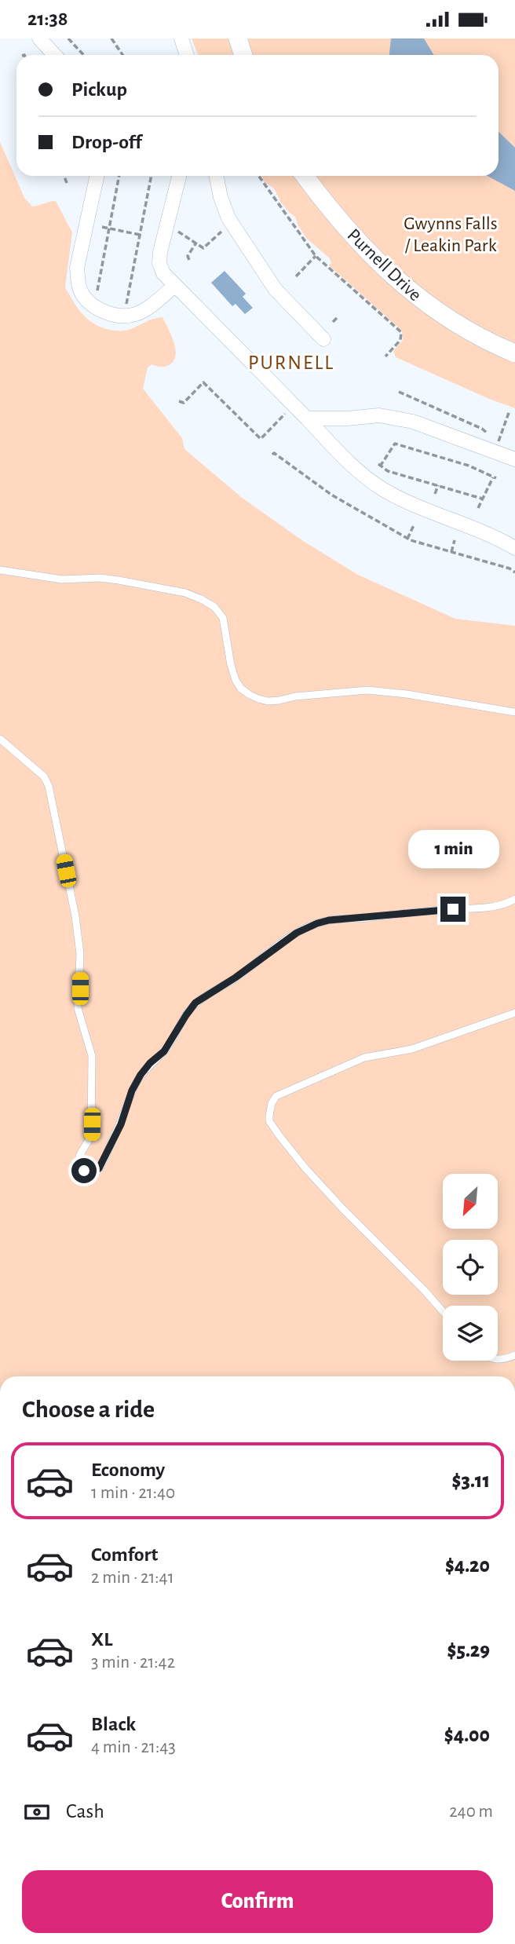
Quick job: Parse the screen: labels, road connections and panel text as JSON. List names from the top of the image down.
{
  "streets": {
    "street": ["Purnell Drive"]
  },
  "districts": ["PURNELL"],
  "parks": ["Gwynns Falls / Leakin Park"],
  "north": "bottom left",
  "page": {
    "status": "21:38",
    "banner": ["Pickup", "Drop-off"],
    "bubble": "1 min",
    "heading": "Choose a ride",
    "list": [
      {
        "name": "Economy",
        "note": "1 min · 21:40",
        "value": "$3.11"
      },
      {
        "name": "Comfort",
        "note": "2 min · 21:41",
        "value": "$4.20"
      },
      {
        "name": "XL",
        "note": "3 min · 21:42",
        "value": "$5.29"
      },
      {
        "name": "Black",
        "note": "4 min · 21:43",
        "value": "$4.00"
      }
    ],
    "pay": ["Cash", "240 m"],
    "buttons": "Confirm"
  }
}
